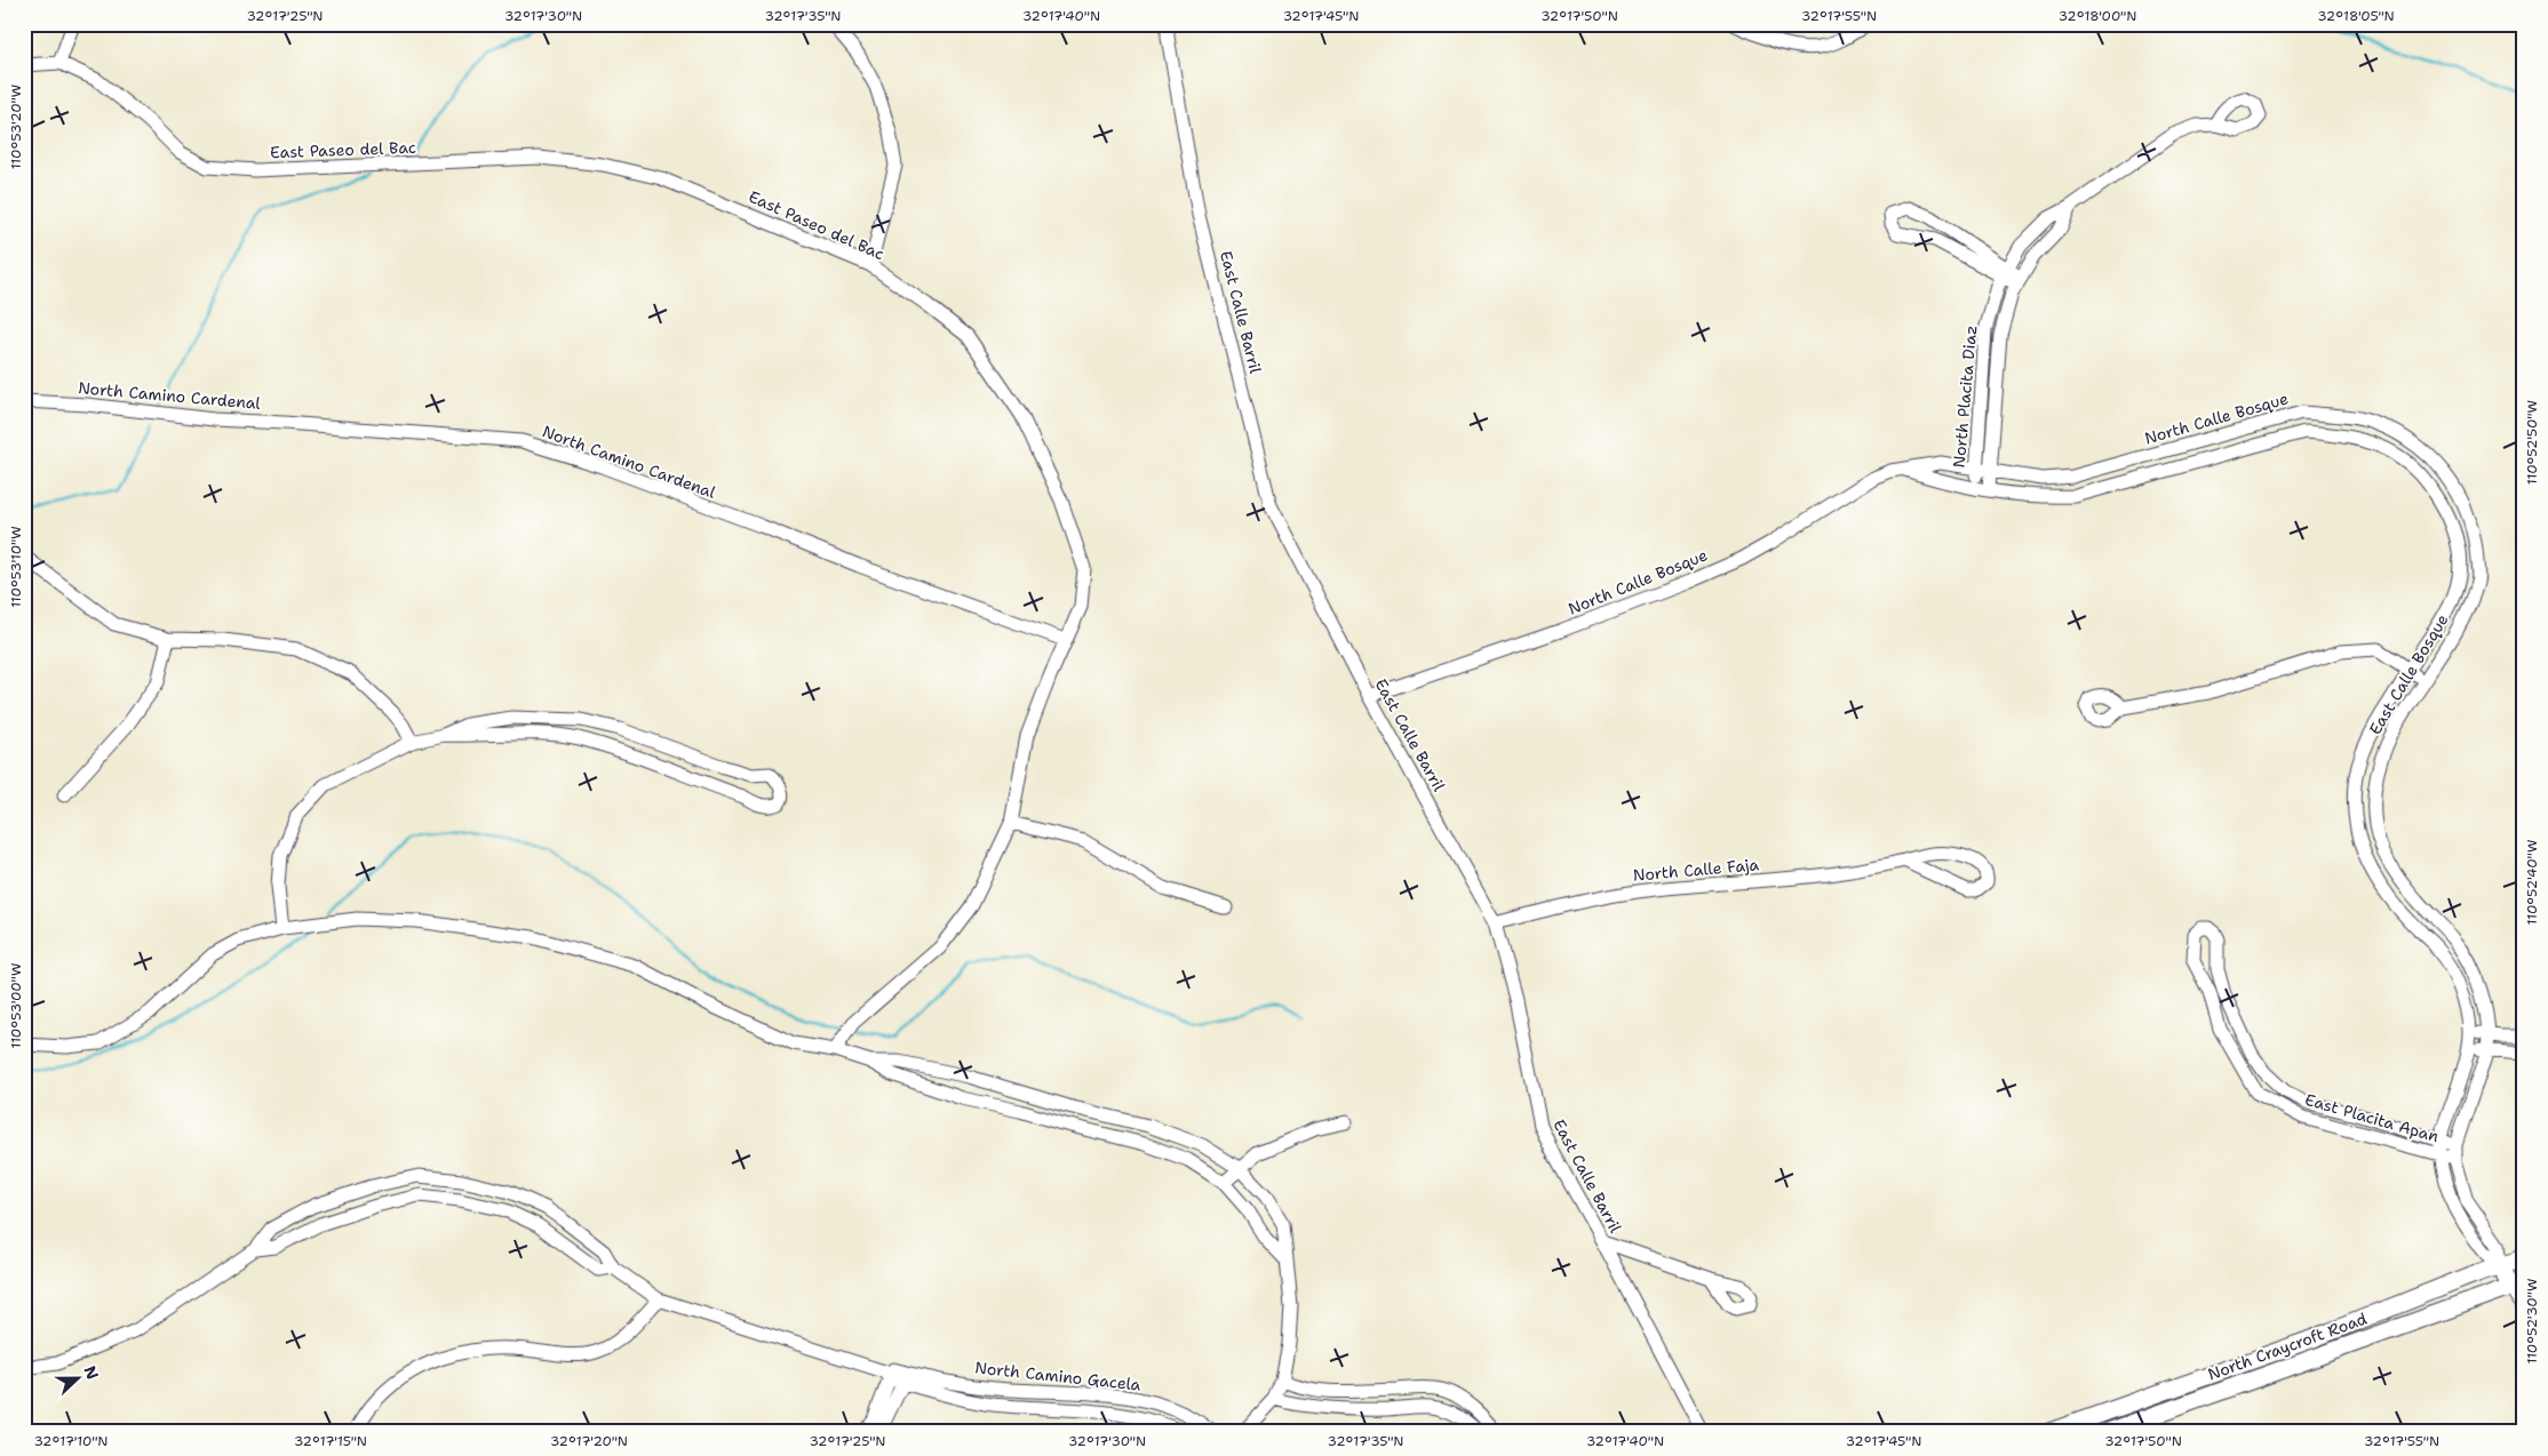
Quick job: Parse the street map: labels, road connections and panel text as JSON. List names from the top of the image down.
{
  "streets": {
    "main road": ["North Craycroft Road"],
    "street": [
      "East Paseo del Bac",
      "East Calle Barril",
      "North Camino Cardenal",
      "North Placita Diaz",
      "North Calle Bosque",
      "East Calle Bosque",
      "North Calle Faja",
      "East Placita Apan",
      "North Camino Gacela"
    ]
  },
  "crossings": [
    ["East Paseo del Bac", "North Camino Cardenal"],
    ["East Calle Barril", "North Calle Bosque"],
    ["East Calle Barril", "North Calle Faja"],
    ["North Placita Diaz", "North Calle Bosque"],
    ["North Placita Diaz", "East Calle Bosque"],
    ["North Calle Bosque", "East Calle Bosque"],
    ["East Calle Bosque", "East Placita Apan"],
    ["East Calle Bosque", "North Craycroft Road"]
  ],
  "north": "right",
  "coordinates": [
    "32°17'25\"N",
    "32°17'30\"N",
    "32°17'35\"N",
    "32°17'40\"N",
    "32°17'45\"N",
    "32°17'50\"N",
    "32°17'55\"N",
    "32°18'00\"N",
    "32°18'05\"N",
    "110°53'20\"W",
    "110°52'50\"W",
    "110°53'10\"W",
    "110°52'40\"W",
    "110°53'00\"W",
    "110°52'30\"W",
    "32°17'10\"N",
    "32°17'15\"N",
    "32°17'20\"N"
  ]
}
